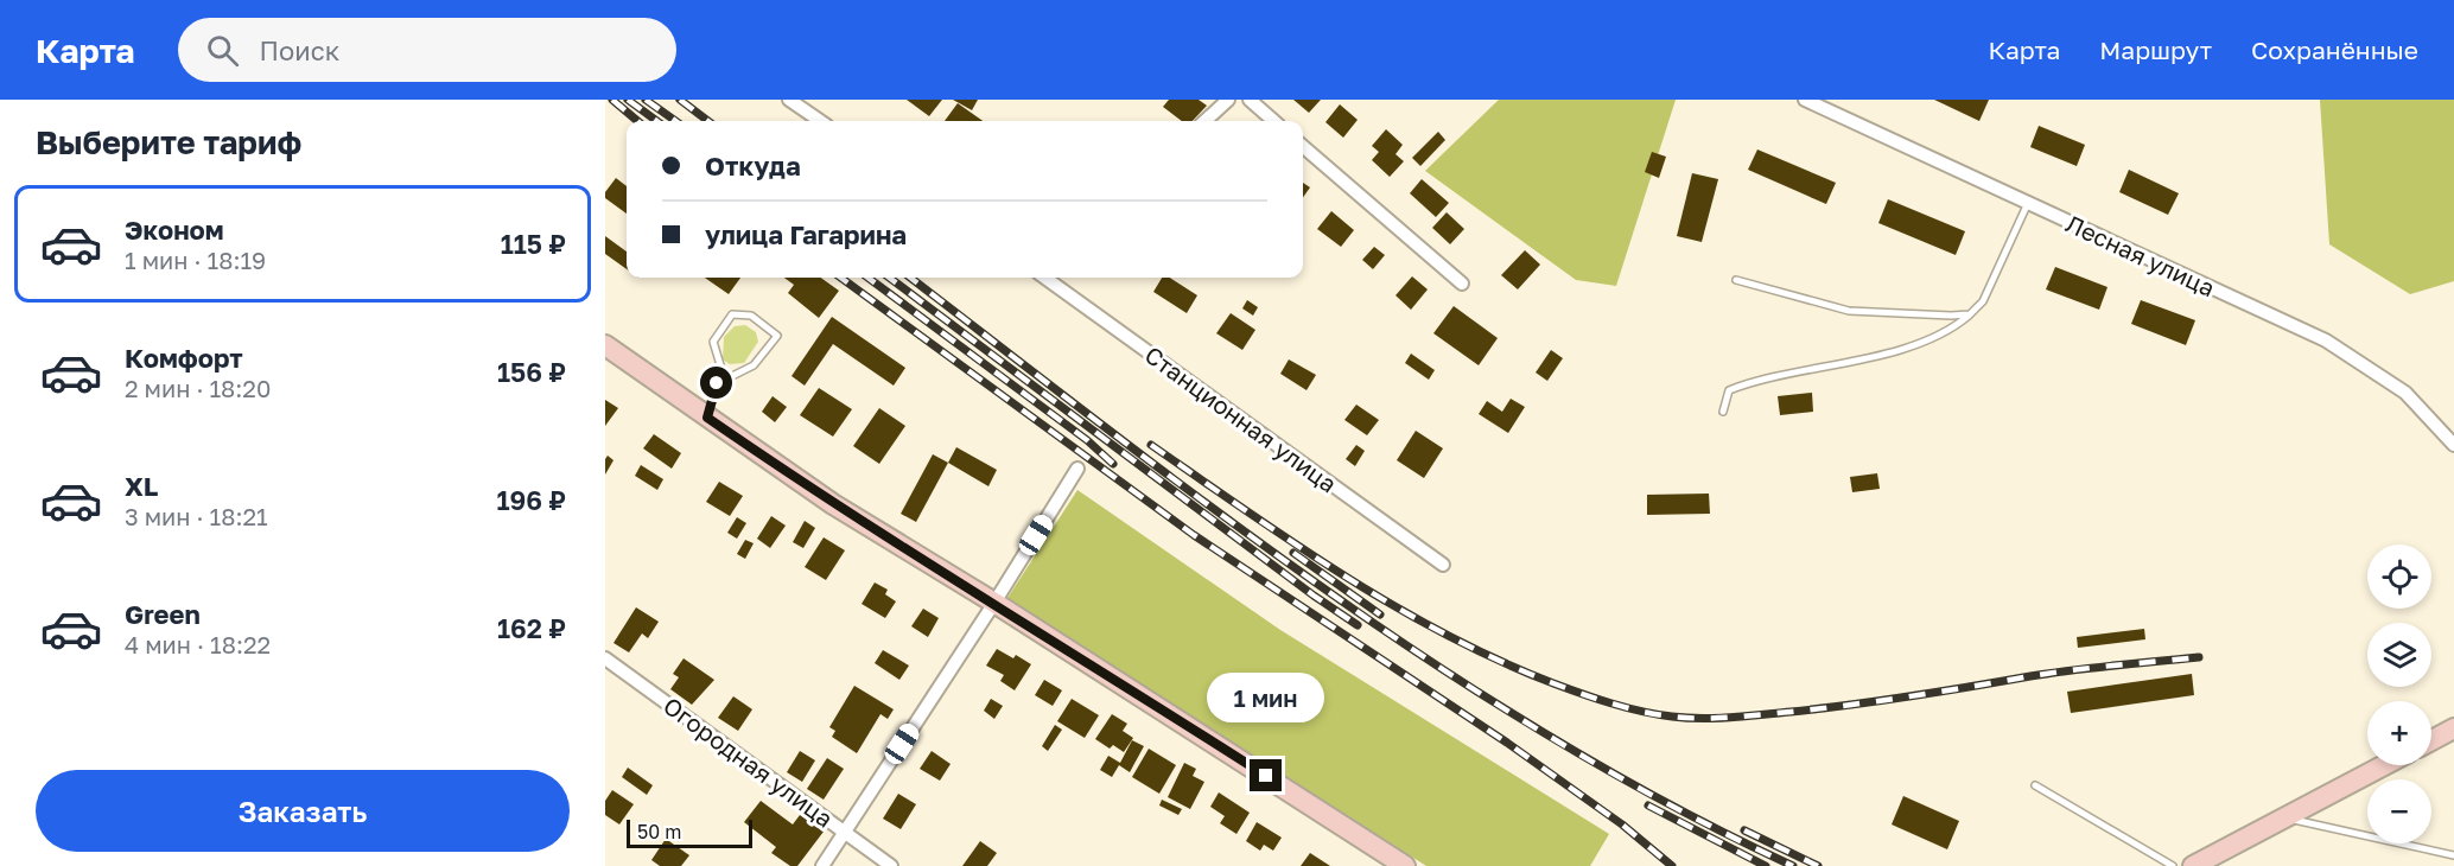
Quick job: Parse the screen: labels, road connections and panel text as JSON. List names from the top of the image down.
{
  "streets": {
    "street": ["Лесная улица", "Станционная улица", "Огородная улица"]
  },
  "scale_bar": "50 m",
  "page": {
    "header": "Карта",
    "search": "Поиск",
    "nav": ["Карта", "Маршрут", "Сохранённые"],
    "heading": "Выберите тариф",
    "banner": ["Откуда", "улица Гагарина"],
    "list": [
      {
        "name": "Эконом",
        "note": "1 мин · 18:19",
        "value": "115 ₽"
      },
      {
        "name": "Комфорт",
        "note": "2 мин · 18:20",
        "value": "156 ₽"
      },
      {
        "name": "XL",
        "note": "3 мин · 18:21",
        "value": "196 ₽"
      },
      {
        "name": "Green",
        "note": "4 мин · 18:22",
        "value": "162 ₽"
      }
    ],
    "map_buttons": ["+", "−"],
    "bubble": "1 мин",
    "buttons": "Заказать",
    "scale": "50 m"
  }
}
